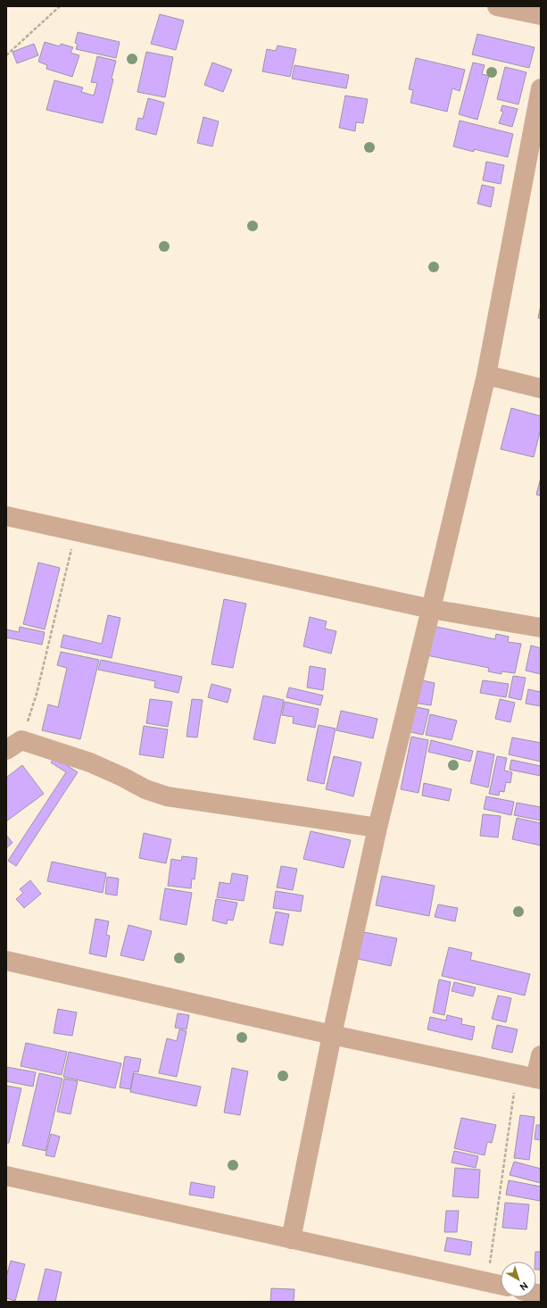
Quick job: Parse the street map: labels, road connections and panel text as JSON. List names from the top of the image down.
{
  "north": "bottom right"
}
